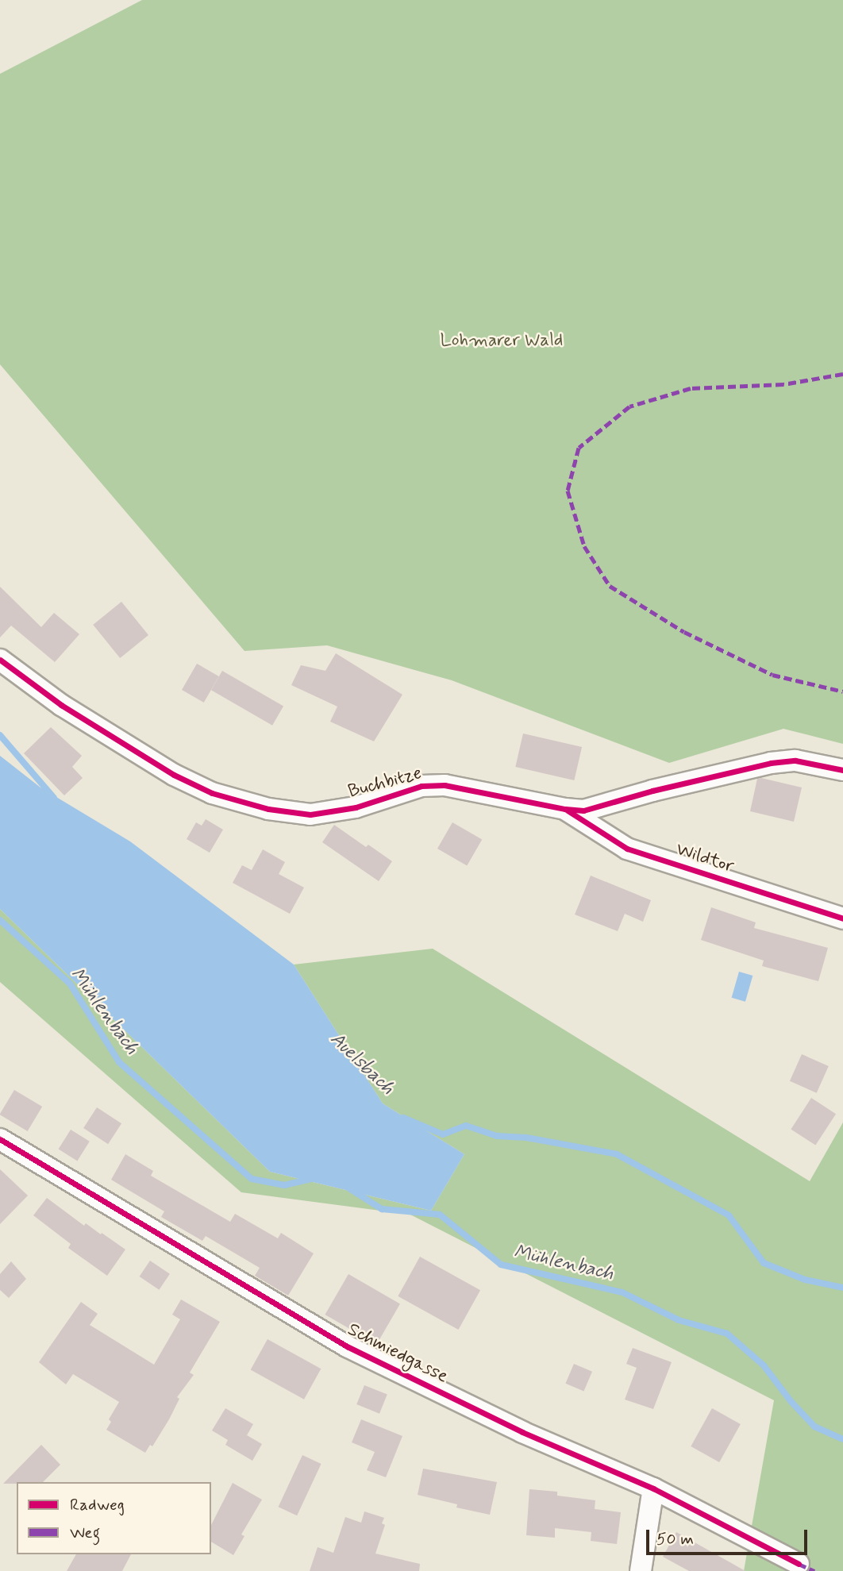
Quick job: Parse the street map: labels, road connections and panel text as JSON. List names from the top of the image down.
{
  "streets": {
    "street": ["Buchbitze", "Wildtor", "Schmiedgasse"]
  },
  "crossings": [
    ["Buchbitze", "Wildtor"]
  ],
  "water": ["Mühlenbach", "Auelsbach"],
  "parks": ["Lohmarer Wald"],
  "legend": ["Radweg", "Weg"],
  "scale_bar": "50 m"
}
